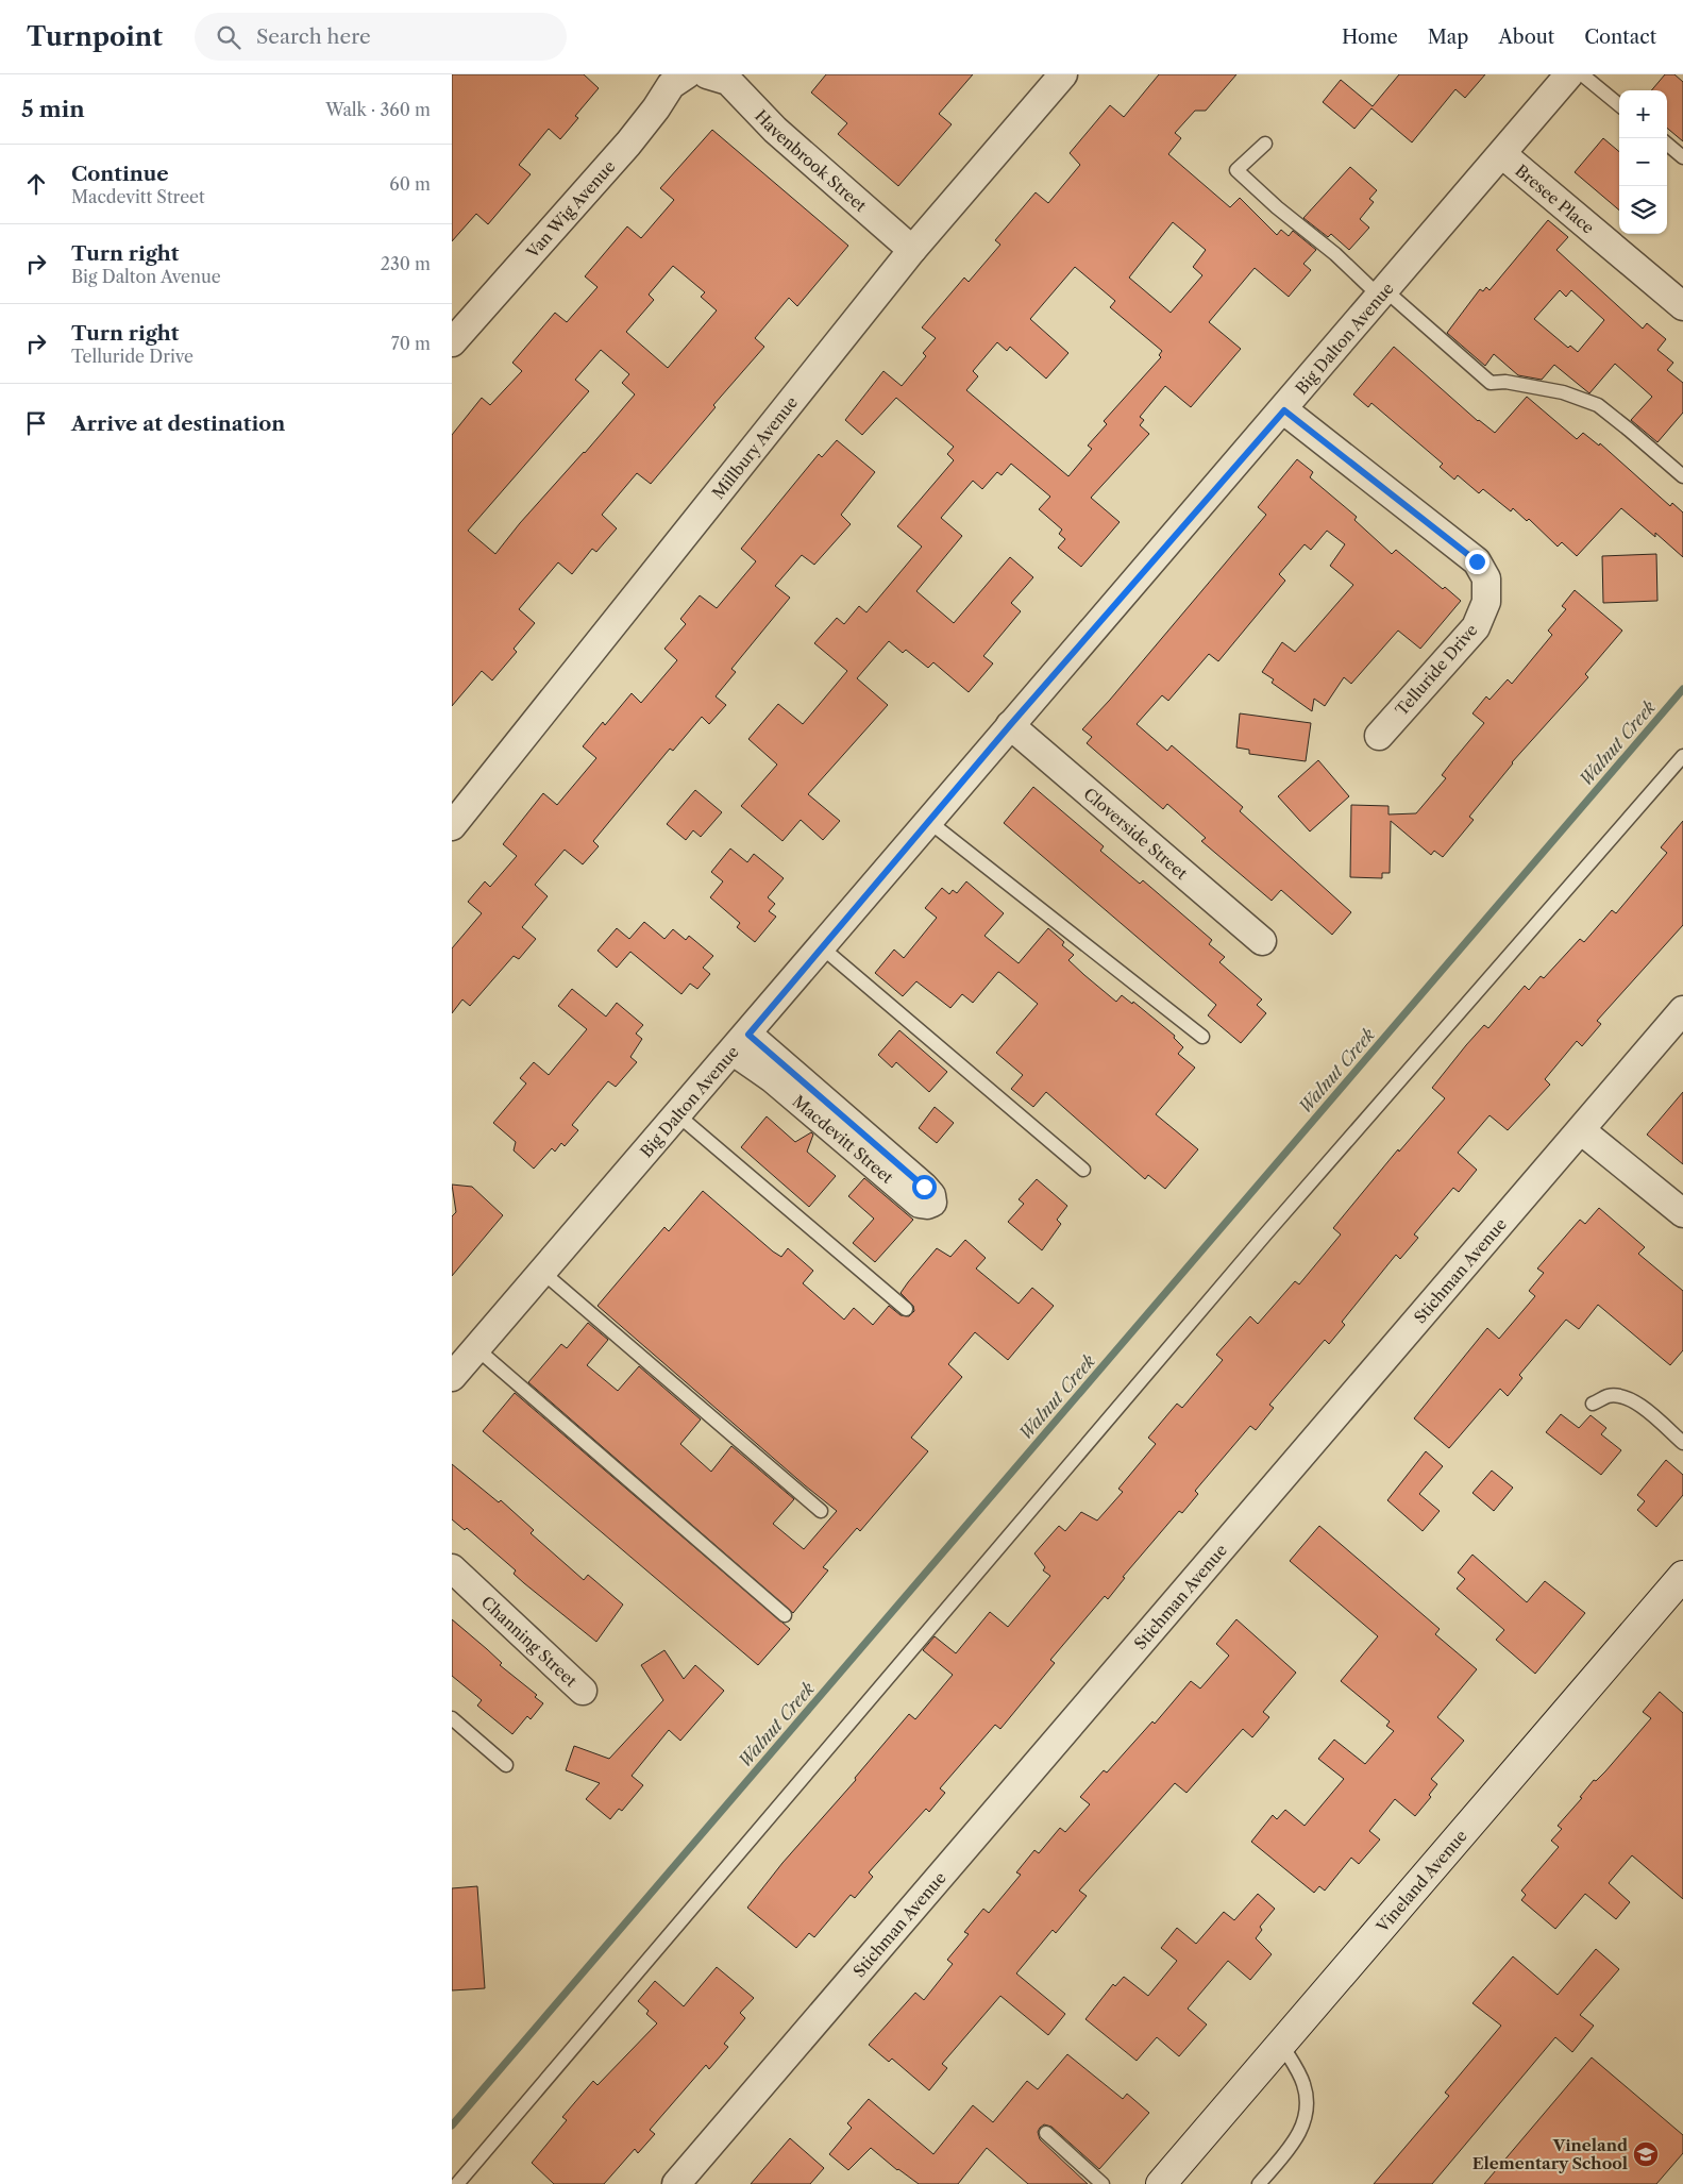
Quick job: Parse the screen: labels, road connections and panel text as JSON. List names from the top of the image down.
{
  "streets": {
    "street": [
      "Havenbrook Street",
      "Bresee Place",
      "Van Wig Avenue",
      "Big Dalton Avenue",
      "Millbury Avenue",
      "Telluride Drive",
      "Cloverside Street",
      "Macdevitt Street",
      "Stichman Avenue",
      "Channing Street",
      "Vineland Avenue"
    ]
  },
  "crossings": [
    ["Havenbrook Street", "Millbury Avenue"],
    ["Bresee Place", "Big Dalton Avenue"],
    ["Big Dalton Avenue", "Telluride Drive"],
    ["Big Dalton Avenue", "Cloverside Street"],
    ["Big Dalton Avenue", "Macdevitt Street"]
  ],
  "water": ["Walnut Creek"],
  "places": {
    "school or university": ["Vineland Elementary School"]
  },
  "page": {
    "header": "Turnpoint",
    "search": "Search here",
    "nav": [
      "Home",
      "Map",
      "About",
      "Contact"
    ],
    "heading": ["5 min", "Walk · 360 m"],
    "map_buttons": ["+", "−"],
    "list": [
      ["Continue", "Macdevitt Street", "60 m"],
      ["Turn right", "Big Dalton Avenue", "230 m"],
      ["Turn right", "Telluride Drive", "70 m"],
      "Arrive at destination"
    ]
  }
}
